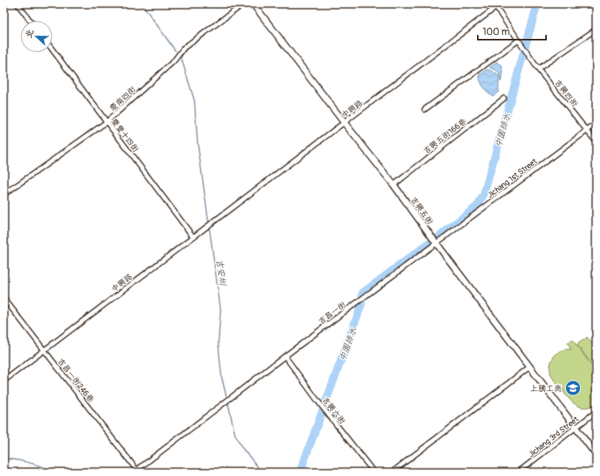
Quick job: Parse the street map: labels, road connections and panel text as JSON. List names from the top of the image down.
{
  "streets": {
    "street": [
      "吉興四街",
      "慶南四街",
      "中興路",
      "慶豐十四街",
      "吉興五街166巷",
      "Jichang 1st Street",
      "吉興五街",
      "吉昌一街",
      "吉昌一街246巷",
      "吉興六街",
      "Jichang 3rd Street"
    ]
  },
  "crossings": [
    ["吉興四街", "Jichang 1st Street"],
    ["慶南四街", "慶豐十四街"],
    ["中興路", "慶豐十四街"],
    ["中興路", "吉興五街"],
    ["中興路", "吉昌一街246巷"],
    ["吉興五街166巷", "吉興五街"],
    ["Jichang 1st Street", "吉興五街"],
    ["Jichang 1st Street", "吉昌一街"],
    ["吉興五街", "吉昌一街"],
    ["吉興五街", "Jichang 3rd Street"],
    ["吉昌一街", "吉昌一街246巷"],
    ["吉昌一街", "吉興六街"]
  ],
  "water": ["中園排水", "吉安圳"],
  "places": {
    "school or university": ["上騰工商"]
  },
  "scale_bar": "100 m",
  "north": "left"
}
